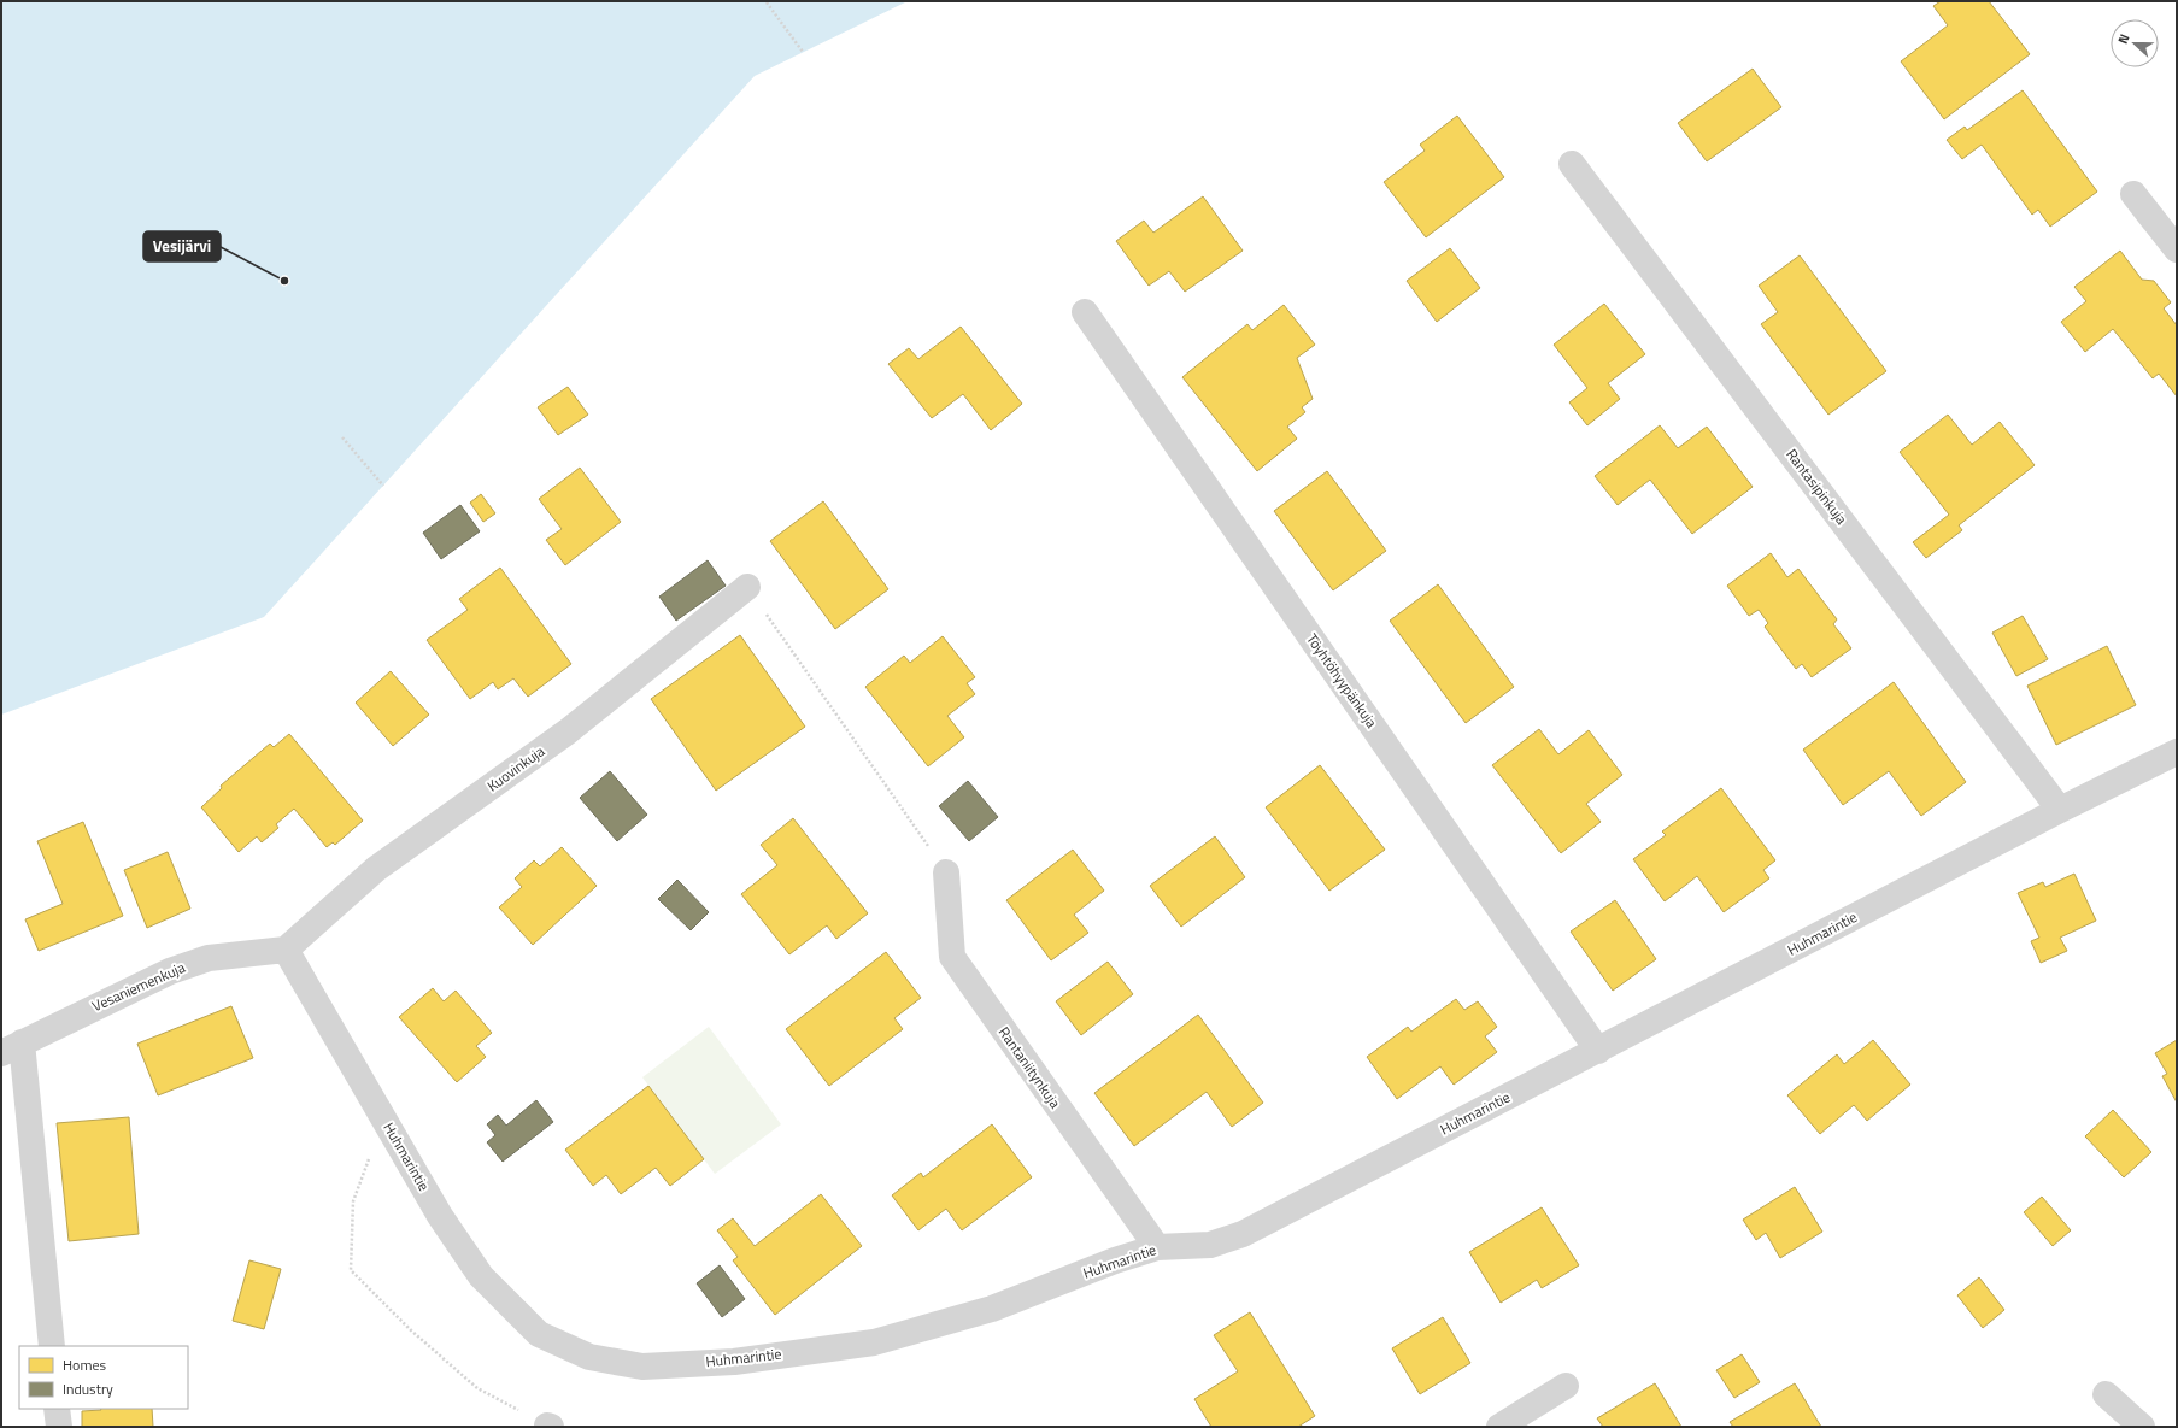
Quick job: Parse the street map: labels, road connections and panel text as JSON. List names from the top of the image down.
{
  "streets": {
    "street": [
      "Rantasipinkuja",
      "Töyhtöhyypänkuja",
      "Kuovinkuja",
      "Huhmarintie",
      "Vesaniemenkuja",
      "Rantaniitynkuja"
    ]
  },
  "crossings": [
    ["Rantasipinkuja", "Huhmarintie"],
    ["Töyhtöhyypänkuja", "Huhmarintie"],
    ["Kuovinkuja", "Huhmarintie"],
    ["Kuovinkuja", "Vesaniemenkuja"],
    ["Huhmarintie", "Vesaniemenkuja"],
    ["Huhmarintie", "Rantaniitynkuja"]
  ],
  "places": ["Vesijärvi"],
  "legend": ["Homes", "Industry"],
  "north": "left"
}
